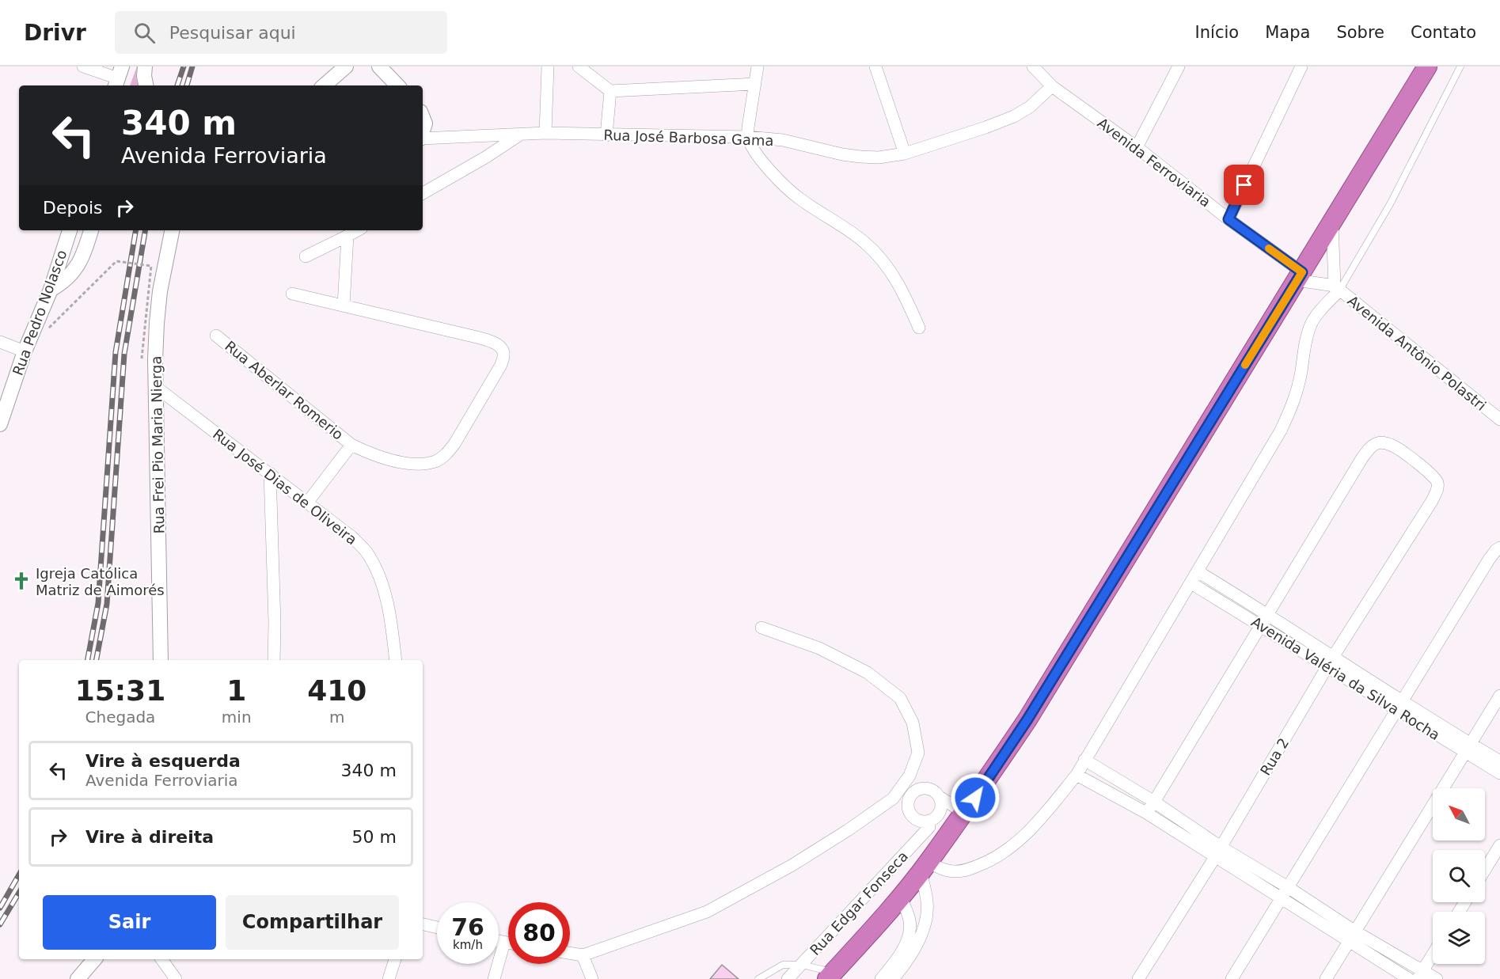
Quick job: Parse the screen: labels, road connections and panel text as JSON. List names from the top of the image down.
{
  "streets": {
    "street": [
      "Rua José Barbosa Gama",
      "Avenida Ferroviaria",
      "Rua Pedro Nolasco",
      "Avenida Antônio Polastri",
      "Rua Aberlar Romerio",
      "Rua Frei Pio Maria Nierga",
      "Rua José Dias de Oliveira",
      "Avenida Valéria da Silva Rocha",
      "Rua 2",
      "Rua Edgar Fonseca"
    ]
  },
  "crossings": [
    ["Rua José Barbosa Gama", "Avenida Ferroviaria"],
    ["Rua Frei Pio Maria Nierga", "Rua José Dias de Oliveira"],
    ["Avenida Valéria da Silva Rocha", "Rua 2"]
  ],
  "places": {
    "church": ["Igreja Católica Matriz de Aimorés"]
  },
  "north": "top left",
  "page": {
    "header": "Drivr",
    "search": "Pesquisar aqui",
    "nav": [
      "Início",
      "Mapa",
      "Sobre",
      "Contato"
    ],
    "turn": ["340 m", "Avenida Ferroviaria"],
    "then": "Depois",
    "eta": [
      "15:31",
      "Chegada",
      "1",
      "min",
      "410",
      "m"
    ],
    "list": [
      {
        "name": "Vire à esquerda",
        "note": "Avenida Ferroviaria",
        "value": "340 m"
      },
      {
        "name": "Vire à direita",
        "value": "50 m"
      }
    ],
    "buttons": ["Sair", "Compartilhar"],
    "speed": "76 km/h",
    "limit": "80"
  }
}
